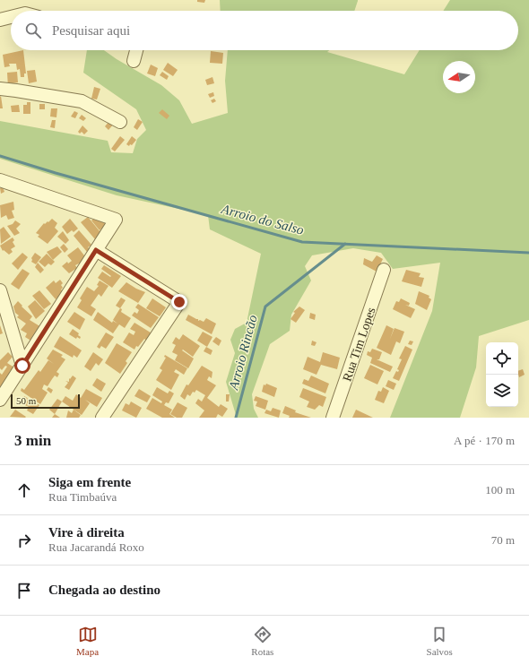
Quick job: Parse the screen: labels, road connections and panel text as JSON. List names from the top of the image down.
{
  "streets": {
    "street": ["Rua Tim Lopes"]
  },
  "water": ["Arroio do Salso", "Arroio Rincão"],
  "scale_bar": "50 m",
  "north": "left",
  "page": {
    "search": "Pesquisar aqui",
    "scale": "50 m",
    "heading": ["3 min", "A pé · 170 m"],
    "list": [
      ["Siga em frente", "Rua Timbaúva", "100 m"],
      ["Vire à direita", "Rua Jacarandá Roxo", "70 m"],
      "Chegada ao destino"
    ],
    "nav": ["Mapa", "Rotas", "Salvos"]
  }
}
